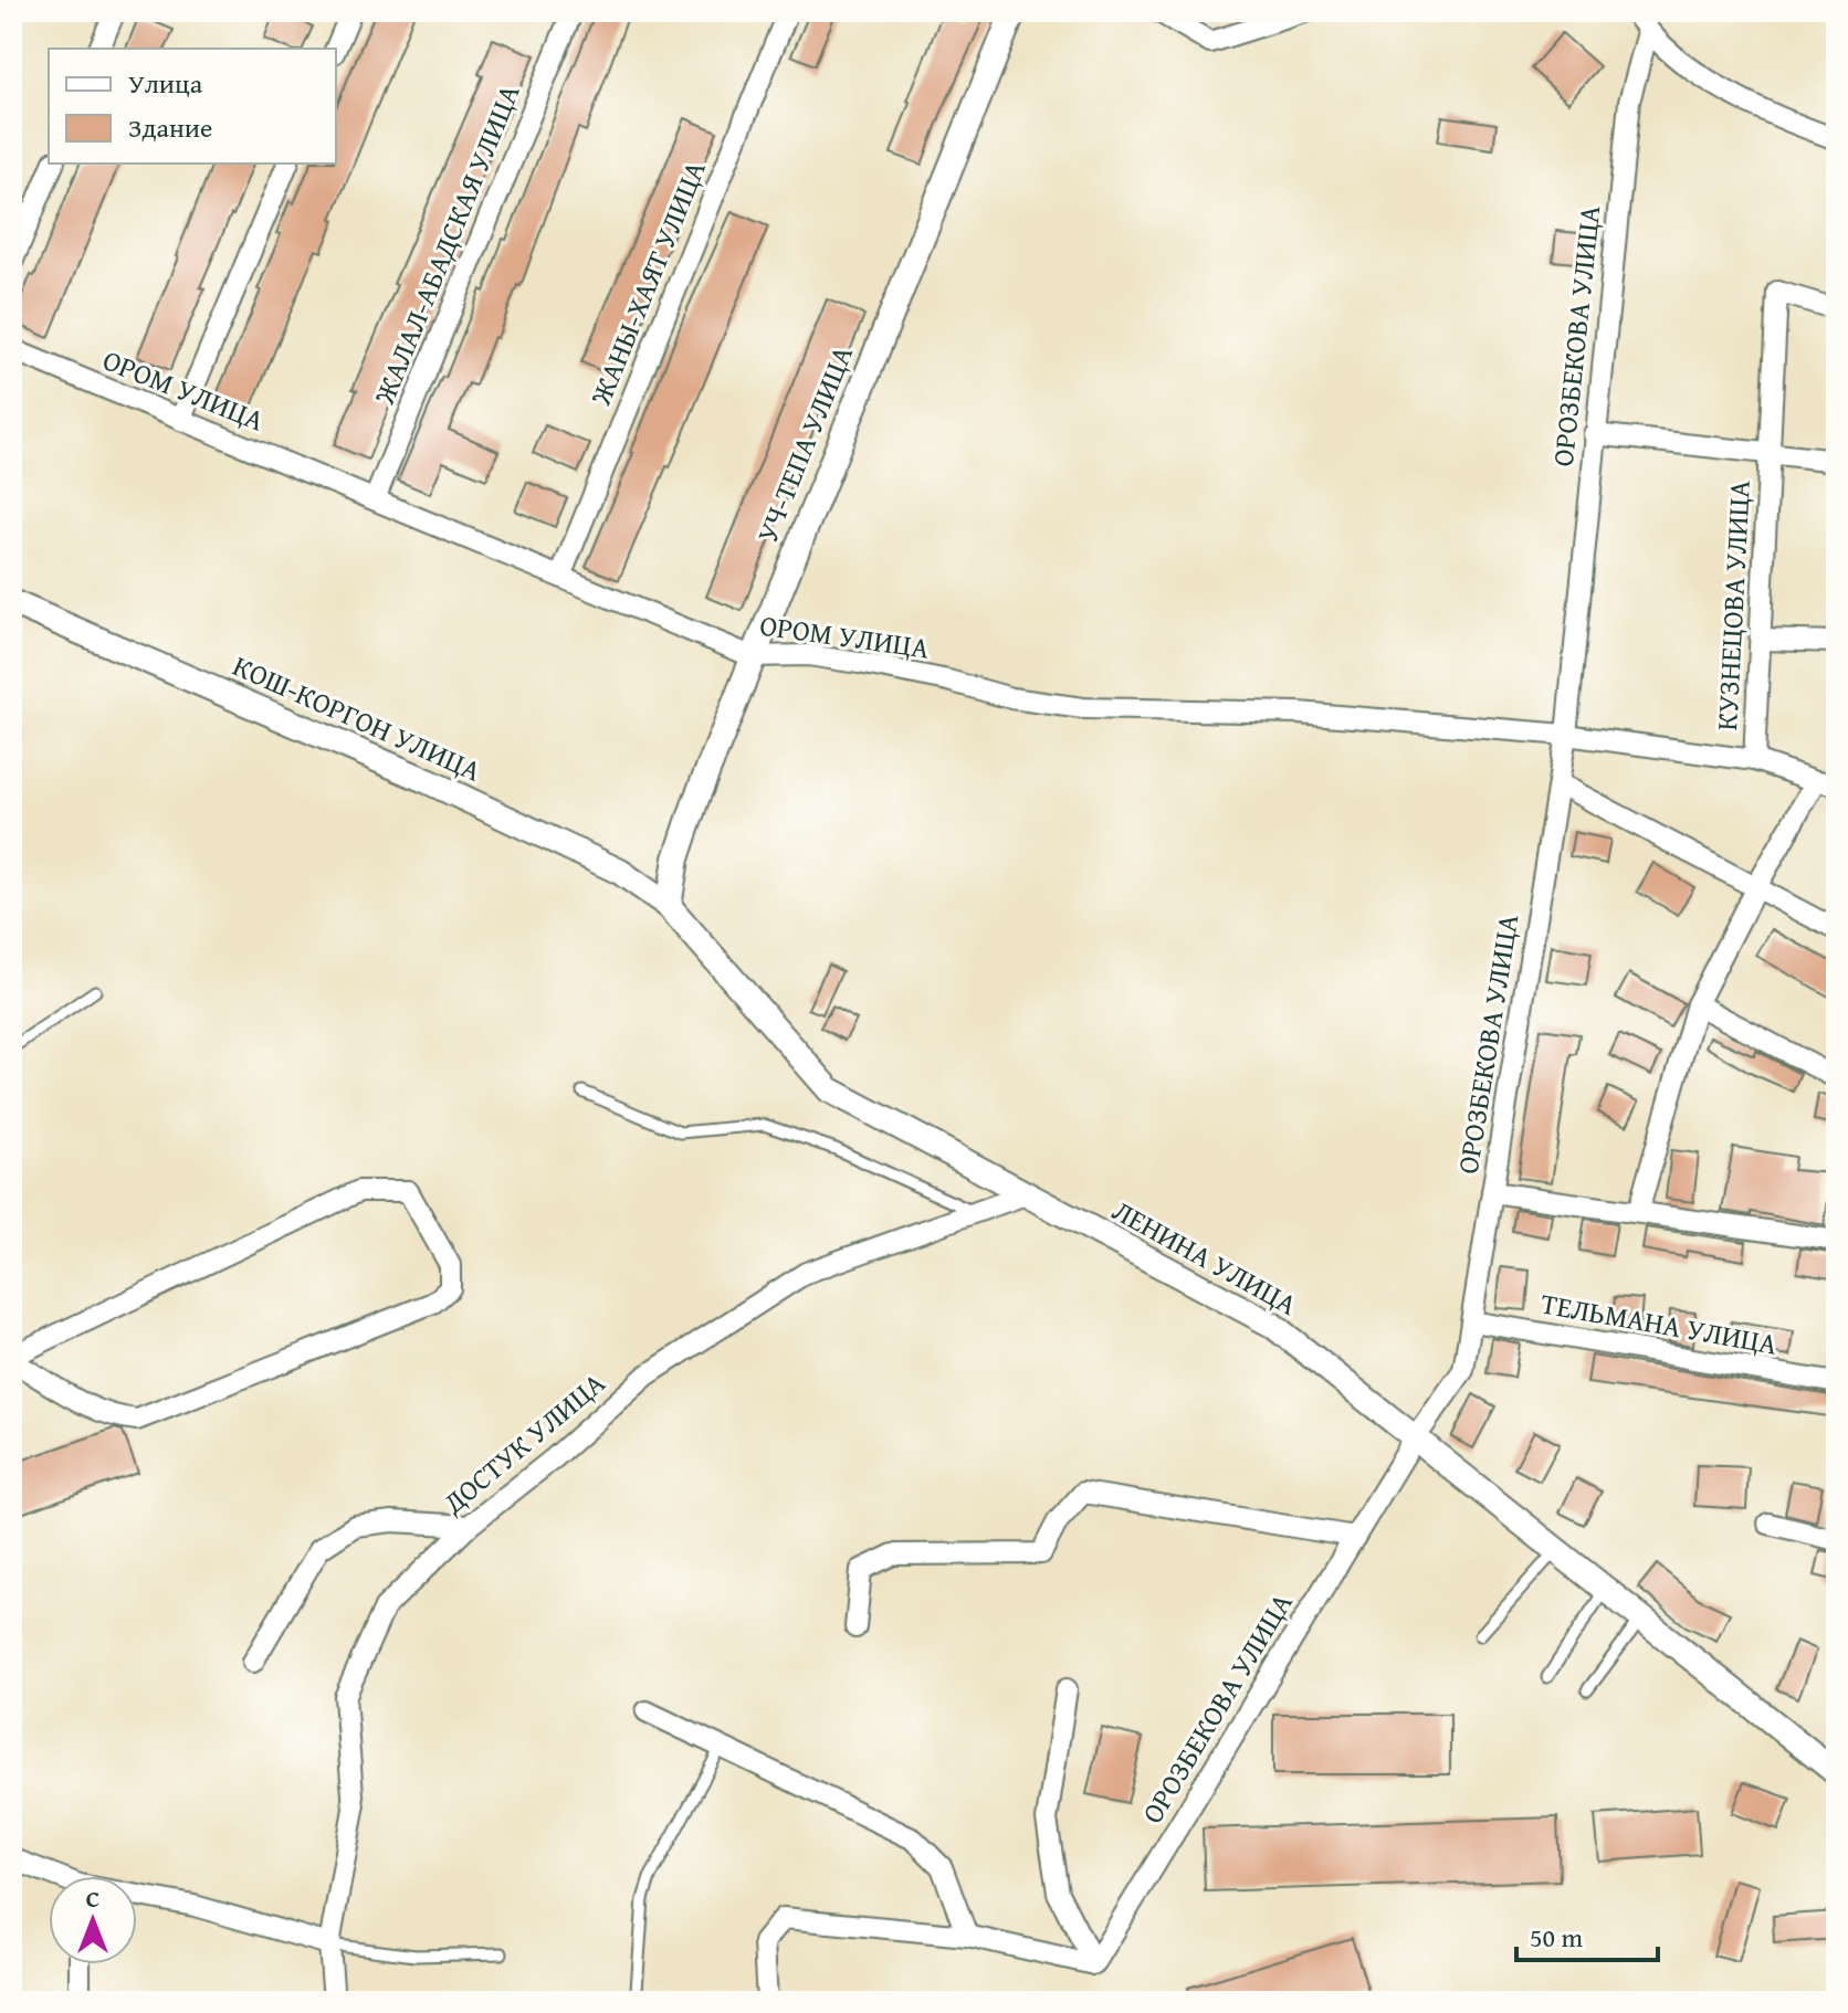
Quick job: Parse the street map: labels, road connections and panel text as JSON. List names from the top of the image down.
{
  "streets": {
    "street": [
      "ЖАЛАЛ-АБАДСКАЯ УЛИЦА",
      "ЖАНЫ-ХАЯТ УЛИЦА",
      "ОРОЗБЕКОВА УЛИЦА",
      "ОРОМ УЛИЦА",
      "УЧ-ТЕПА УЛИЦА",
      "КУЗНЕЦОВА УЛИЦА",
      "КОШ-КОРГОН УЛИЦА",
      "ЛЕНИНА УЛИЦА",
      "ТЕЛЬМАНА УЛИЦА",
      "ДОСТУК УЛИЦА"
    ]
  },
  "crossings": [
    ["ЖАЛАЛ-АБАДСКАЯ УЛИЦА", "ОРОМ УЛИЦА"],
    ["ЖАНЫ-ХАЯТ УЛИЦА", "ОРОМ УЛИЦА"],
    ["ОРОЗБЕКОВА УЛИЦА", "ОРОМ УЛИЦА"],
    ["ОРОЗБЕКОВА УЛИЦА", "КУЗНЕЦОВА УЛИЦА"],
    ["ОРОЗБЕКОВА УЛИЦА", "ЛЕНИНА УЛИЦА"],
    ["ОРОЗБЕКОВА УЛИЦА", "ТЕЛЬМАНА УЛИЦА"],
    ["ОРОМ УЛИЦА", "УЧ-ТЕПА УЛИЦА"],
    ["ОРОМ УЛИЦА", "КУЗНЕЦОВА УЛИЦА"],
    ["УЧ-ТЕПА УЛИЦА", "КОШ-КОРГОН УЛИЦА"],
    ["УЧ-ТЕПА УЛИЦА", "ЛЕНИНА УЛИЦА"],
    ["КОШ-КОРГОН УЛИЦА", "ЛЕНИНА УЛИЦА"],
    ["ЛЕНИНА УЛИЦА", "ДОСТУК УЛИЦА"]
  ],
  "legend": ["Улица", "Здание"],
  "scale_bar": "50 m",
  "north": "top"
}
